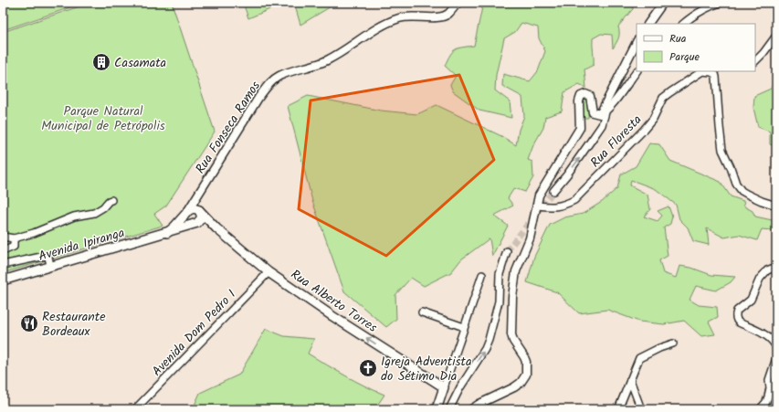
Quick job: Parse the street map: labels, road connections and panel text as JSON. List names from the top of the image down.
{
  "streets": {
    "main road": ["Avenida Ipiranga", "Rua Alberto Torres"],
    "street": ["Rua Fonseca Ramos", "Rua Floresta", "Avenida Dom Pedro I"]
  },
  "crossings": [
    ["Rua Fonseca Ramos", "Avenida Ipiranga"],
    ["Rua Fonseca Ramos", "Rua Alberto Torres"],
    ["Avenida Ipiranga", "Rua Alberto Torres"],
    ["Rua Alberto Torres", "Avenida Dom Pedro I"]
  ],
  "one_way": ["Rua Alberto Torres"],
  "parks": ["Parque Natural Municipal de Petrópolis"],
  "places": {
    "building": ["Casamata"],
    "restaurant": ["Restaurante Bordeaux"],
    "church": ["Igreja Adventista do Sétimo Dia"]
  },
  "legend": ["Rua", "Parque"]
}
